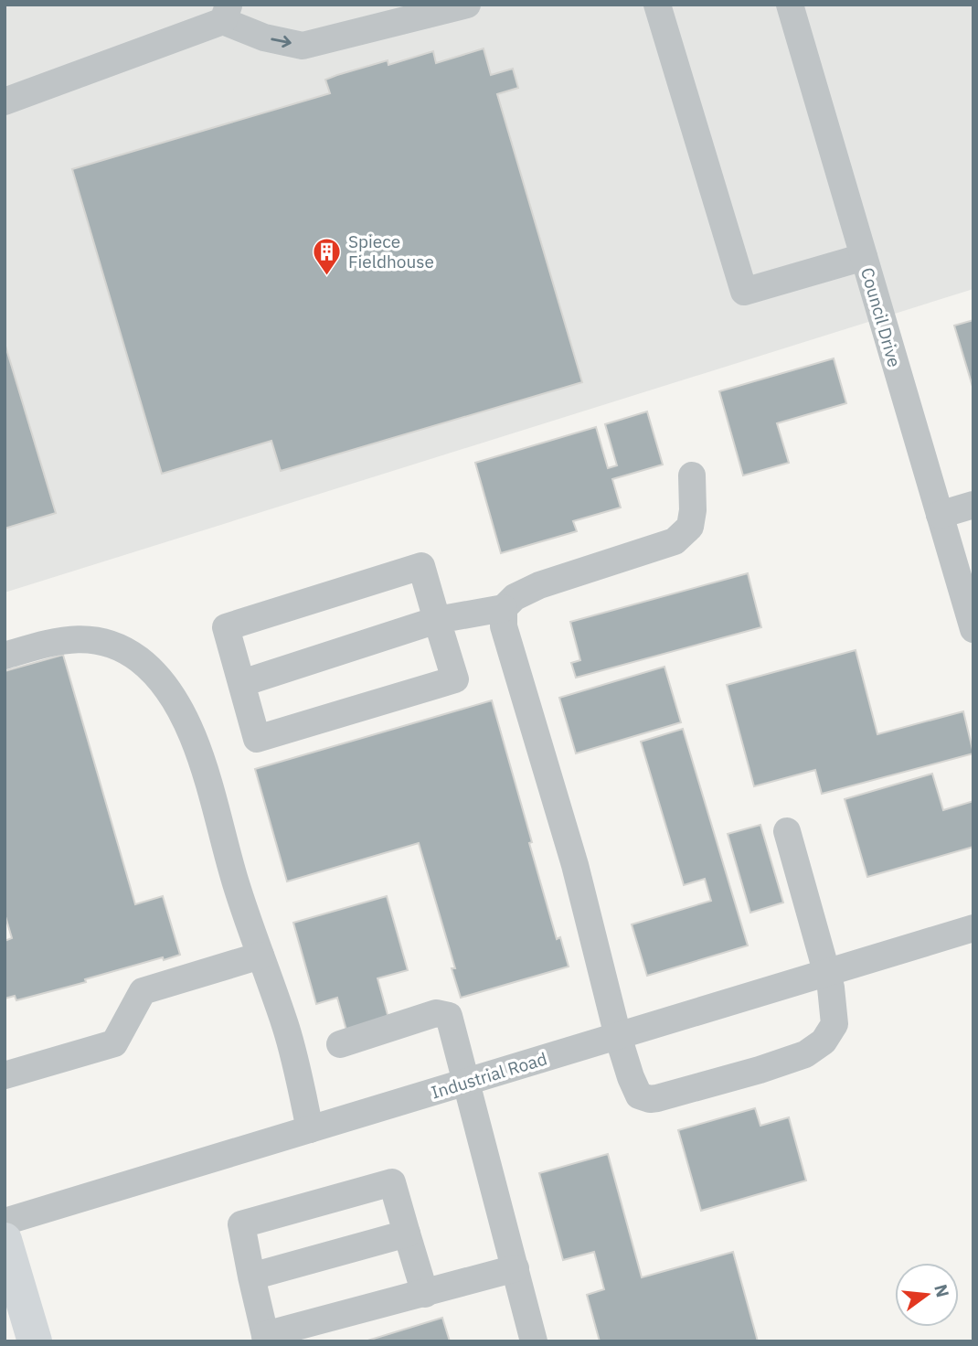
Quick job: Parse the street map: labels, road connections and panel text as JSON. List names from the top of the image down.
{
  "streets": {
    "street": ["Council Drive", "Industrial Road"]
  },
  "places": {
    "building": ["Spiece Fieldhouse"]
  },
  "north": "right"
}
